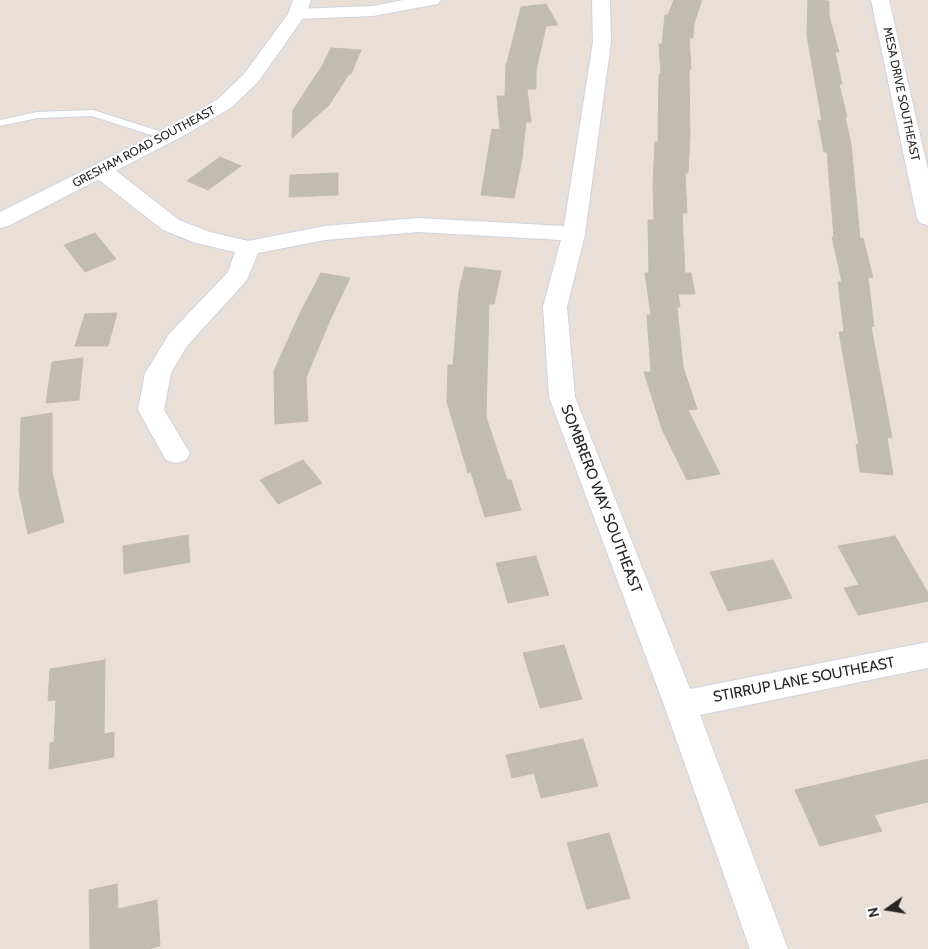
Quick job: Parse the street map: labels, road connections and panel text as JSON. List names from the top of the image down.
{
  "streets": {
    "street": [
      "MESA DRIVE SOUTHEAST",
      "GRESHAM ROAD SOUTHEAST",
      "SOMBRERO WAY SOUTHEAST",
      "STIRRUP LANE SOUTHEAST"
    ]
  },
  "crossings": [
    ["SOMBRERO WAY SOUTHEAST", "STIRRUP LANE SOUTHEAST"]
  ],
  "north": "left"
}
